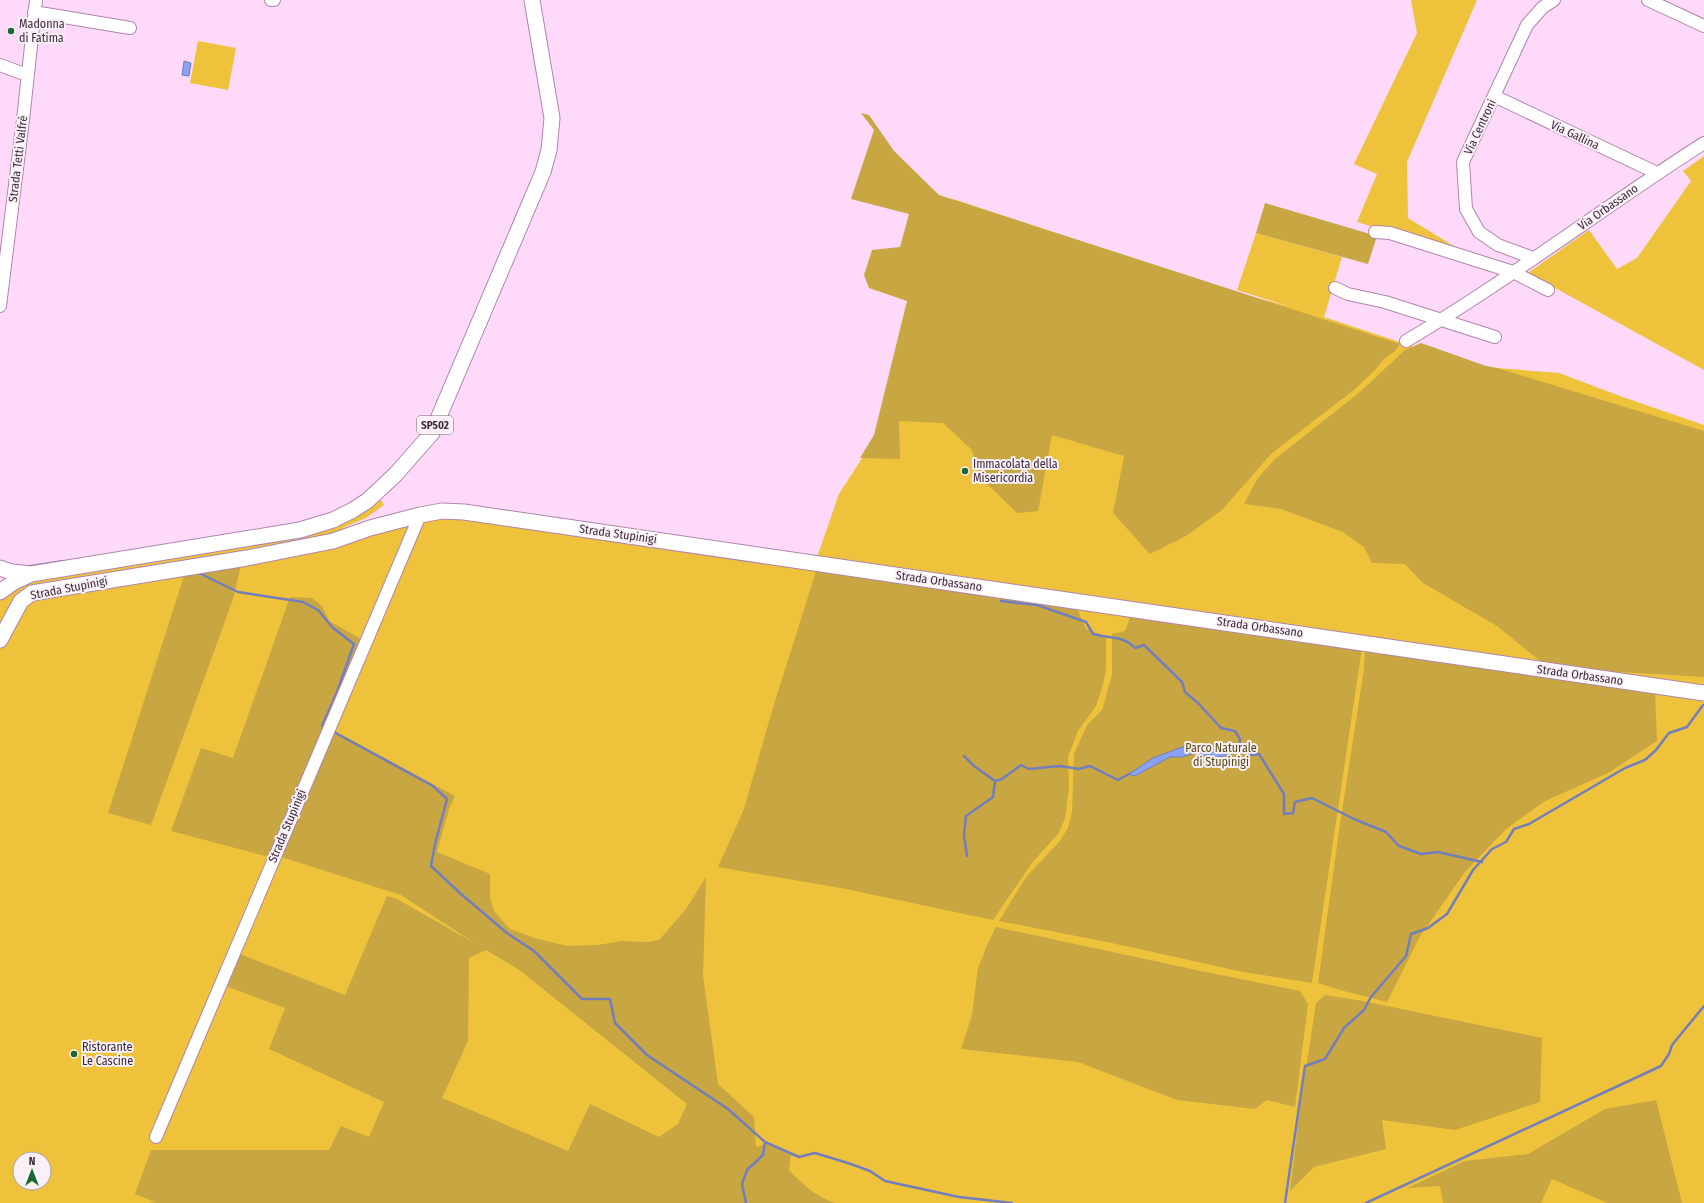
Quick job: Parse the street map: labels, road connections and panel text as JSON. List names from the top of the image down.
{
  "streets": {
    "main road": ["SP502", "Strada Stupinigi", "Strada Orbassano"],
    "street": [
      "Via Centroni",
      "Via Gallina",
      "Strada Tetti Valfrè",
      "Via Orbassano"
    ]
  },
  "crossings": [
    ["Via Centroni", "Via Gallina"],
    ["Via Centroni", "Via Orbassano"],
    ["Via Gallina", "Via Orbassano"],
    ["Strada Stupinigi", "Strada Orbassano"]
  ],
  "parks": ["Parco Naturale di Stupinigi"],
  "places": ["Madonna di Fatima", "Immacolata della Misericordia", "Ristorante Le Cascine"],
  "north": "top"
}
